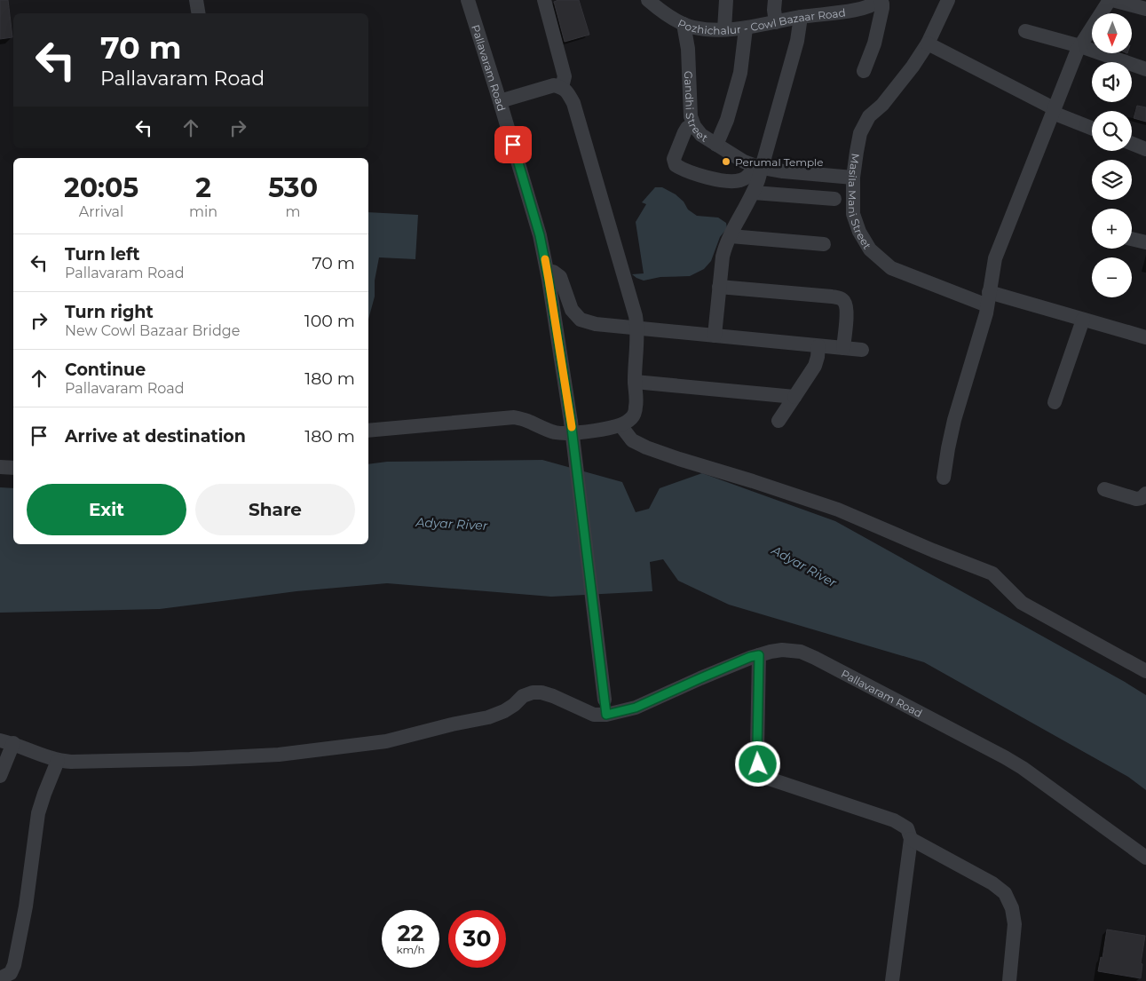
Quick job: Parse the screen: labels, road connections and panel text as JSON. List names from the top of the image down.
{
  "streets": {
    "street": [
      "Pozhichalur - Cowl Bazaar Road",
      "Pallavaram Road",
      "Gandhi Street",
      "Masila Mani Street"
    ]
  },
  "crossings": [
    ["Pozhichalur - Cowl Bazaar Road", "Gandhi Street"],
    ["Gandhi Street", "Masila Mani Street"]
  ],
  "water": ["Adyar River"],
  "places": ["Perumal Temple"],
  "north": "bottom",
  "page": {
    "map_buttons": ["+", "−"],
    "turn": ["70 m", "Pallavaram Road"],
    "eta": [
      "20:05",
      "Arrival",
      "2",
      "min",
      "530",
      "m"
    ],
    "list": [
      {
        "name": "Turn left",
        "note": "Pallavaram Road",
        "value": "70 m"
      },
      {
        "name": "Turn right",
        "note": "New Cowl Bazaar Bridge",
        "value": "100 m"
      },
      {
        "name": "Continue",
        "note": "Pallavaram Road",
        "value": "180 m"
      },
      {
        "name": "Arrive at destination",
        "value": "180 m"
      }
    ],
    "buttons": ["Exit", "Share"],
    "speed": "22 km/h",
    "limit": "30"
  }
}
